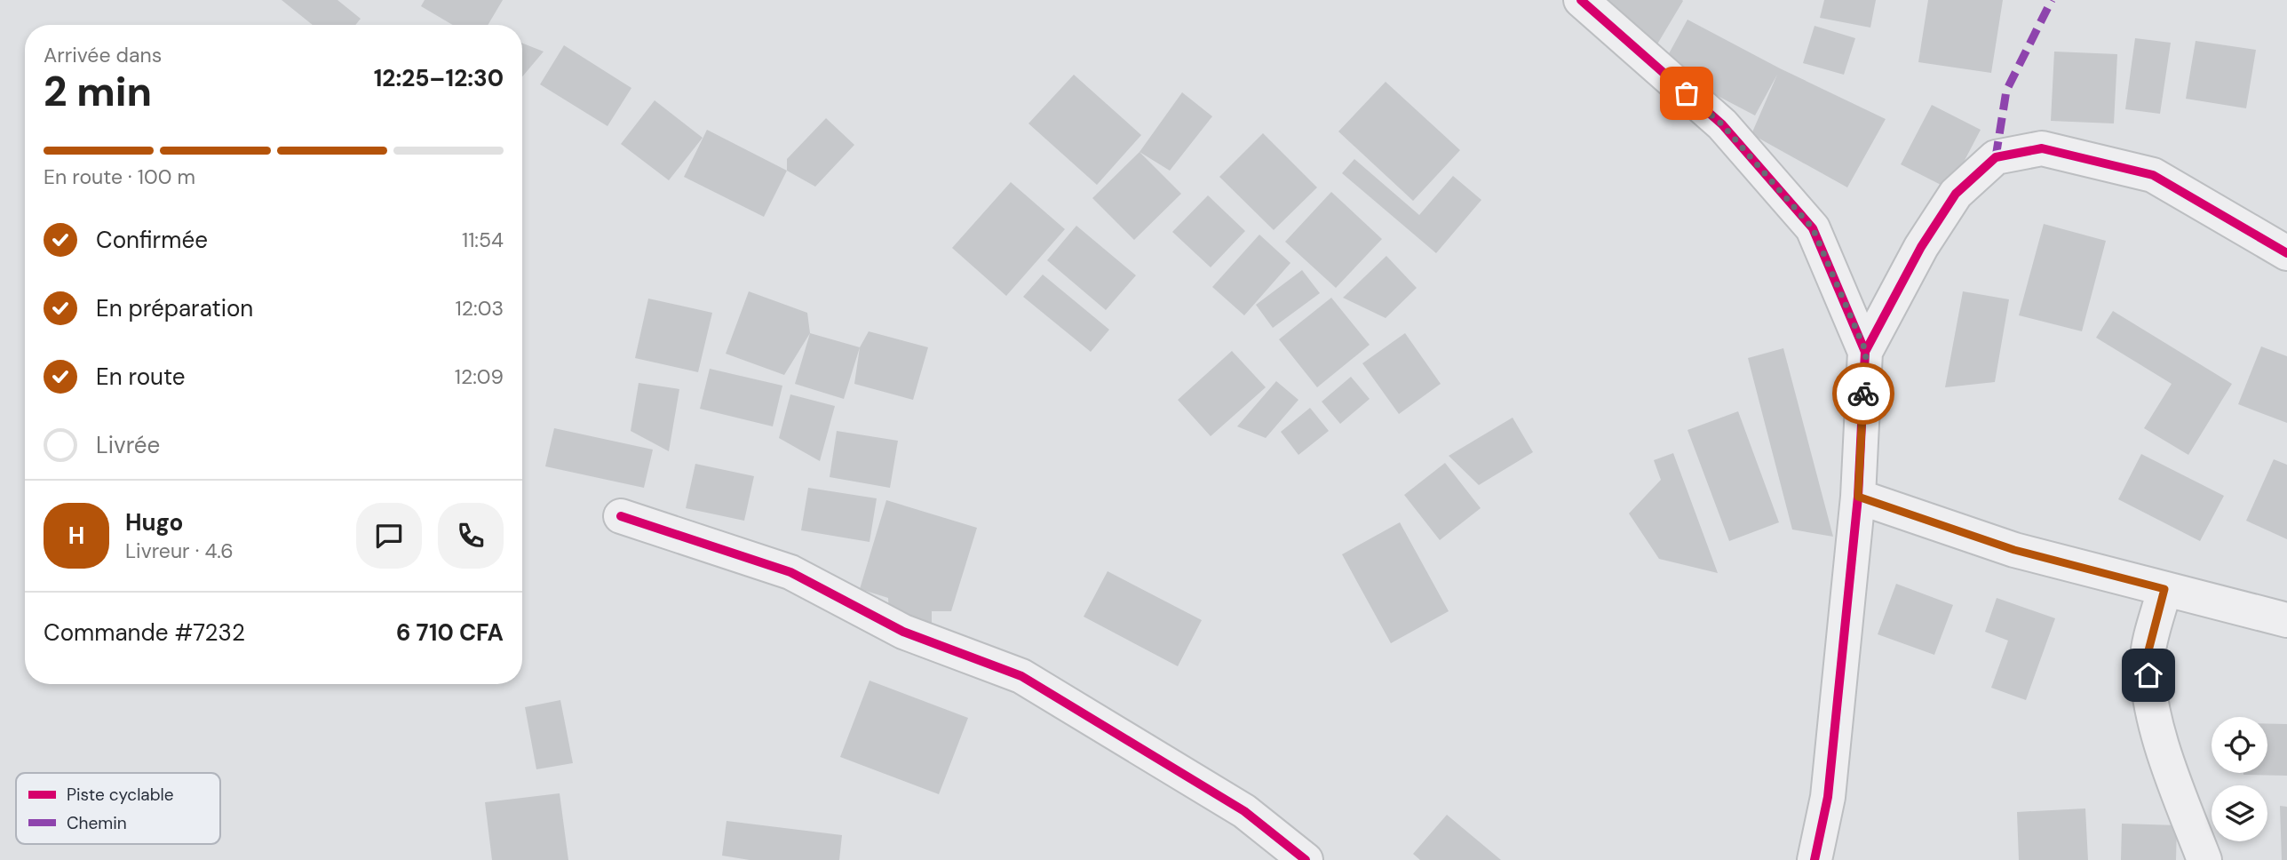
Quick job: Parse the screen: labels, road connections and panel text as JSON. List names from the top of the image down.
{
  "legend": ["Piste cyclable", "Chemin"],
  "page": {
    "heading": ["2 min", "Arrivée dans", "12:25–12:30"],
    "panel": [
      "Hugo",
      "Livreur · 4.6",
      "Commande #7232",
      "6 710 CFA"
    ],
    "bar": "En route · 100 m",
    "list": [
      ["Confirmée", "11:54"],
      ["En préparation", "12:03"],
      ["En route", "12:09"],
      "Livrée"
    ],
    "round": "H"
  }
}
